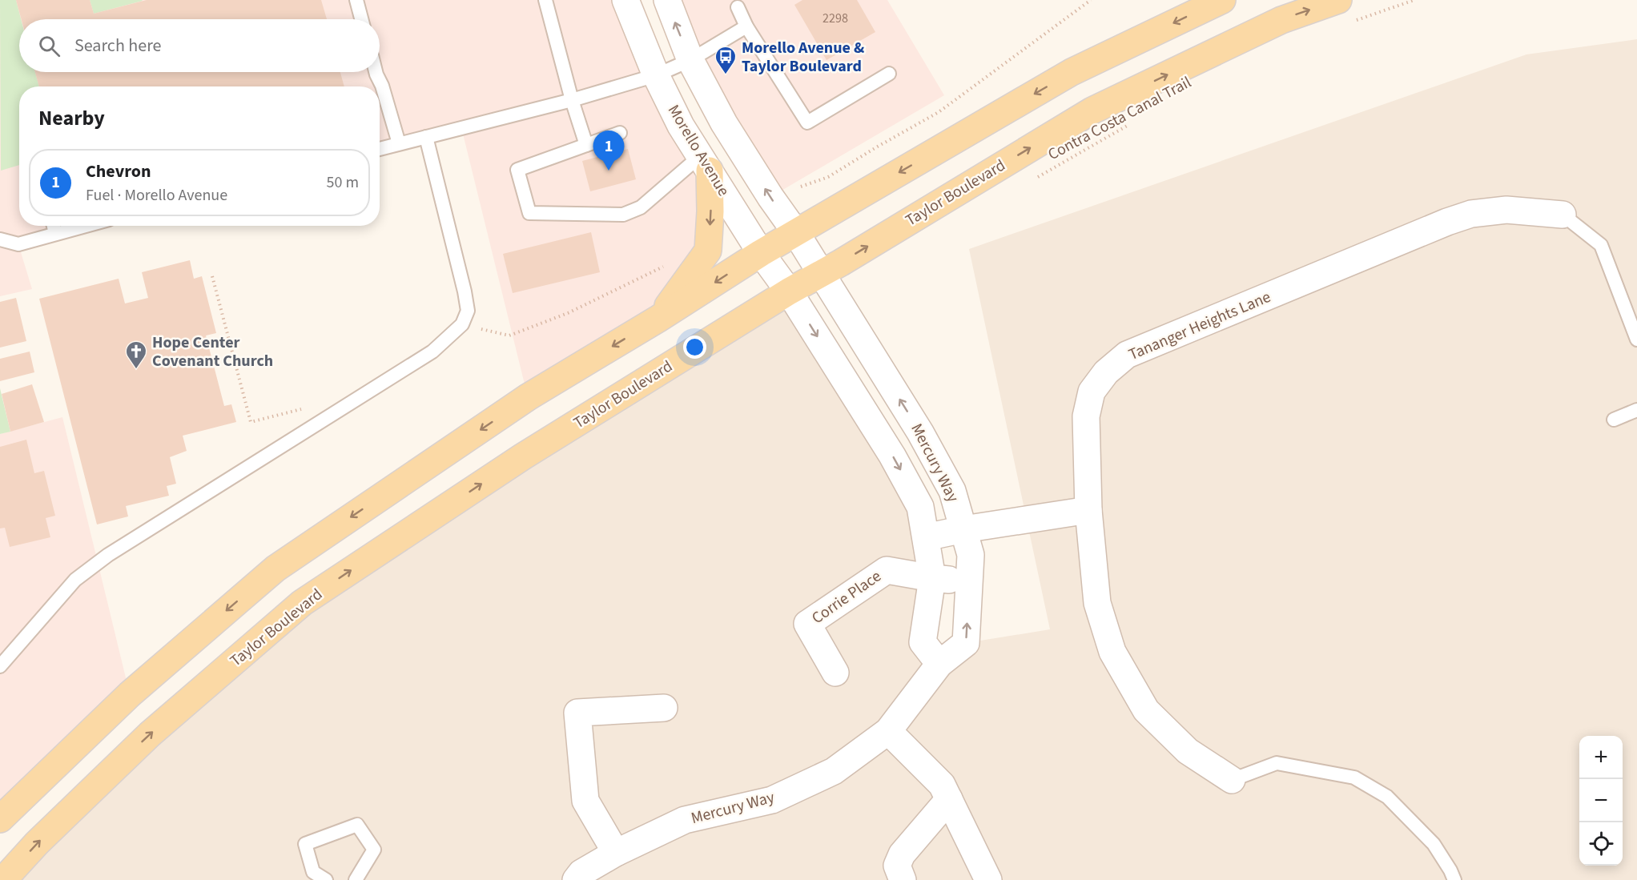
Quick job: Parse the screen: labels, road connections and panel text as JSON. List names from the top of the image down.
{
  "streets": {
    "main road": ["Taylor Boulevard"],
    "street": [
      "Morello Avenue",
      "Tananger Heights Lane",
      "Mercury Way",
      "Corrie Place"
    ],
    "path": ["Contra Costa Canal Trail"]
  },
  "crossings": [
    ["Morello Avenue", "Taylor Boulevard"],
    ["Morello Avenue", "Mercury Way"],
    ["Taylor Boulevard", "Mercury Way"],
    ["Mercury Way", "Corrie Place"]
  ],
  "places": {
    "bus stop": ["Morello Avenue & Taylor Boulevard"],
    "church": ["Hope Center Covenant Church"]
  },
  "house_numbers": ["2298"],
  "page": {
    "search": "Search here",
    "heading": "Nearby",
    "pins": "1",
    "list": [
      {
        "mark": "1",
        "name": "Chevron",
        "note": "Fuel · Morello Avenue",
        "value": "50 m"
      }
    ],
    "map_buttons": ["+", "−"]
  }
}
